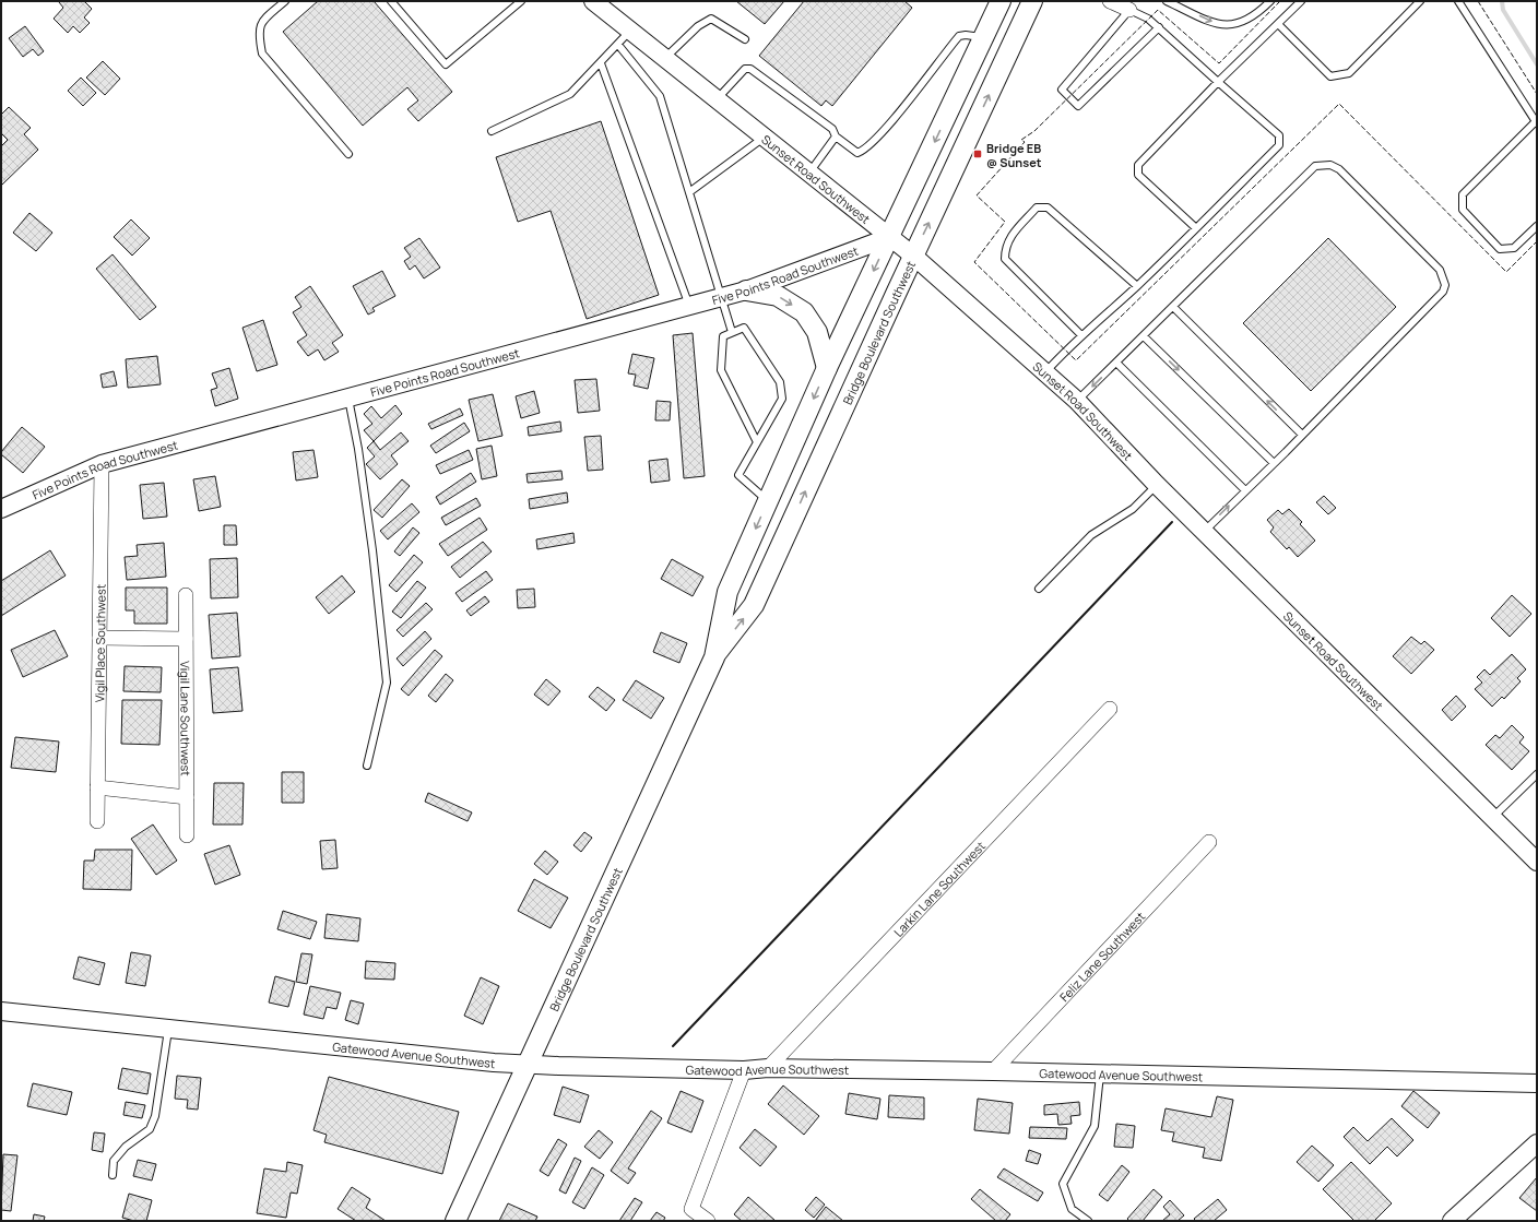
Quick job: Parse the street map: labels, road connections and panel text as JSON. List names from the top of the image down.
{
  "streets": {
    "main road": ["Bridge Boulevard Southwest"],
    "street": [
      "Sunset Road Southwest",
      "Five Points Road Southwest",
      "Vigil Place Southwest",
      "Vigil Lane Southwest",
      "Larkin Lane Southwest",
      "Feliz Lane Southwest",
      "Gatewood Avenue Southwest"
    ]
  },
  "crossings": [
    ["Sunset Road Southwest", "Five Points Road Southwest"],
    ["Sunset Road Southwest", "Bridge Boulevard Southwest"],
    ["Five Points Road Southwest", "Bridge Boulevard Southwest"],
    ["Five Points Road Southwest", "Vigil Place Southwest"],
    ["Bridge Boulevard Southwest", "Gatewood Avenue Southwest"],
    ["Larkin Lane Southwest", "Gatewood Avenue Southwest"],
    ["Feliz Lane Southwest", "Gatewood Avenue Southwest"]
  ],
  "places": {
    "transit": ["Bridge EB @ Sunset"]
  }
}
